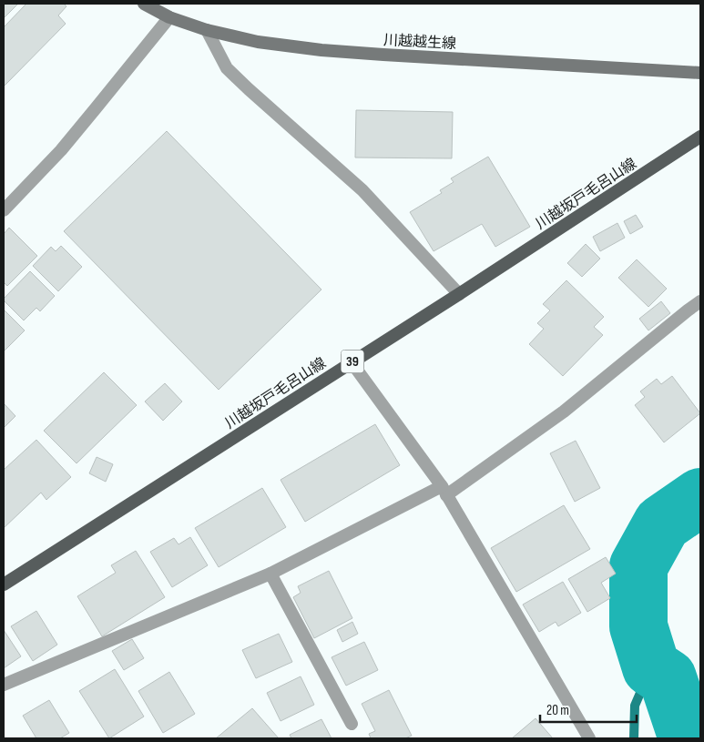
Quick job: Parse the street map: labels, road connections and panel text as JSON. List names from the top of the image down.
{
  "streets": {
    "main road": ["川越越生線", "川越坂戸毛呂山線", "39"]
  },
  "scale_bar": "20 m"
}
